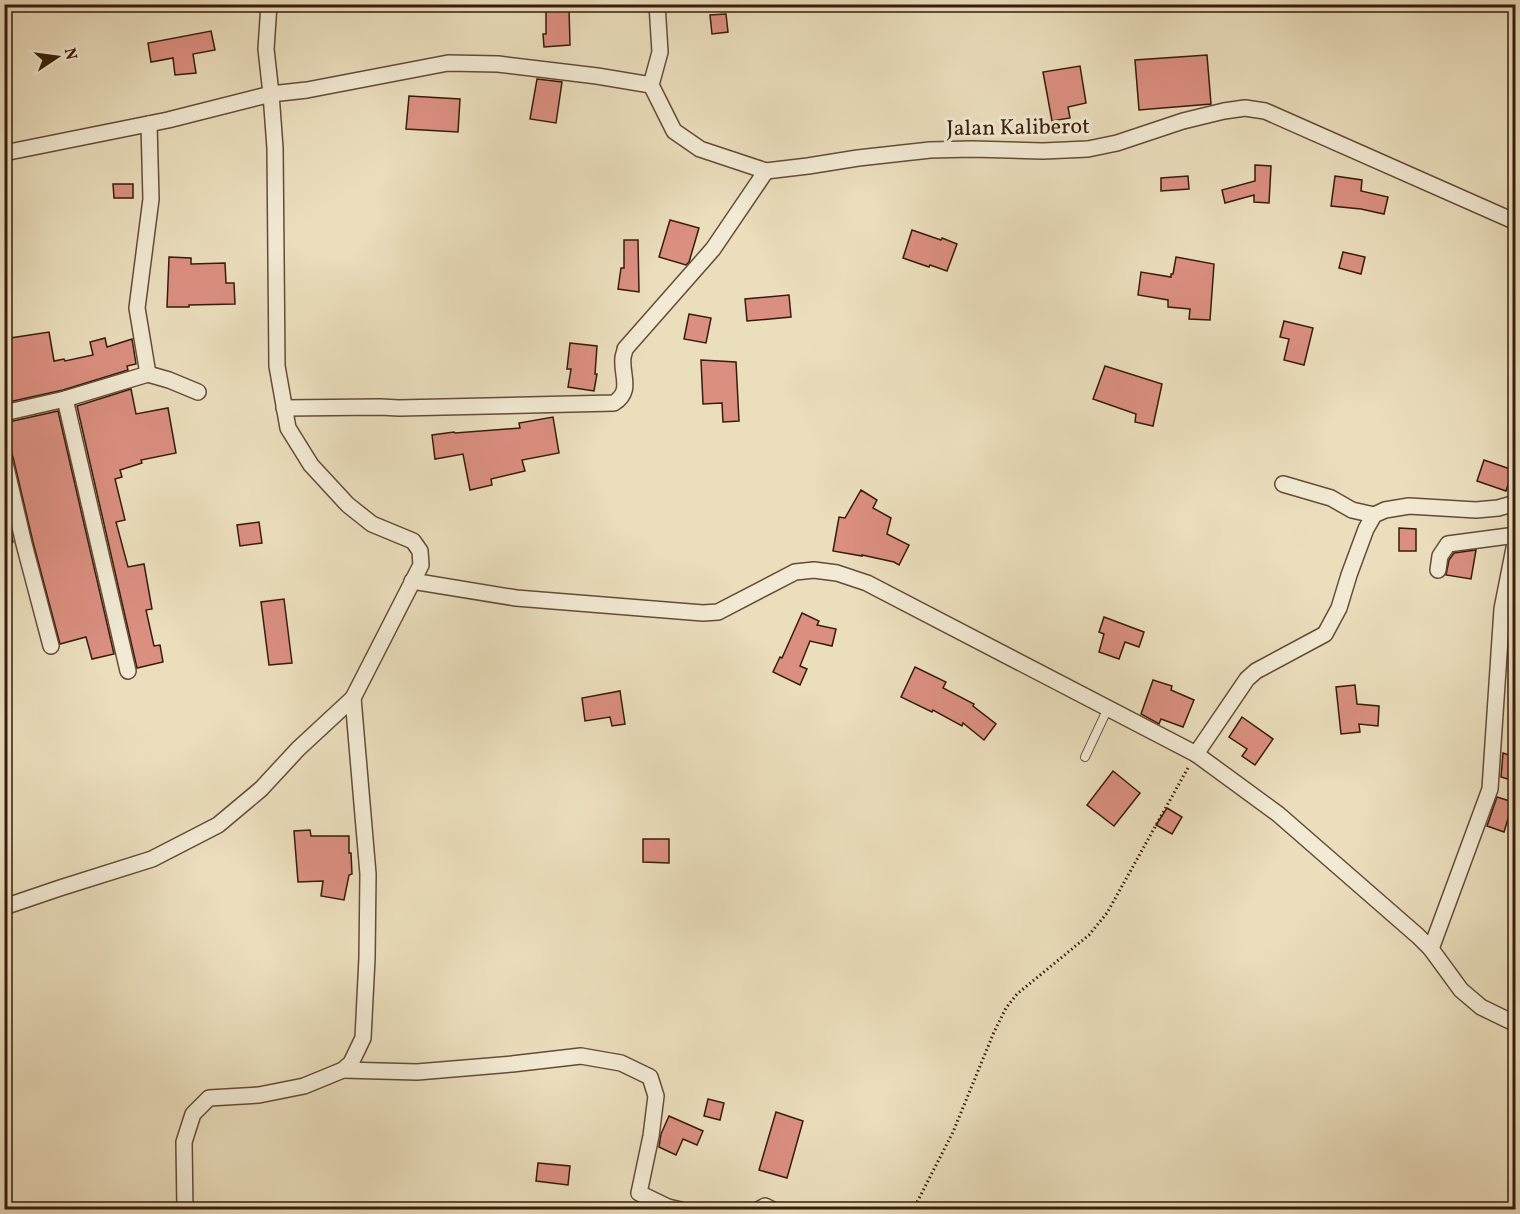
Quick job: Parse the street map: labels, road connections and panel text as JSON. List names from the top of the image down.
{
  "streets": {
    "street": ["Jalan Kaliberot"]
  },
  "north": "right"
}
